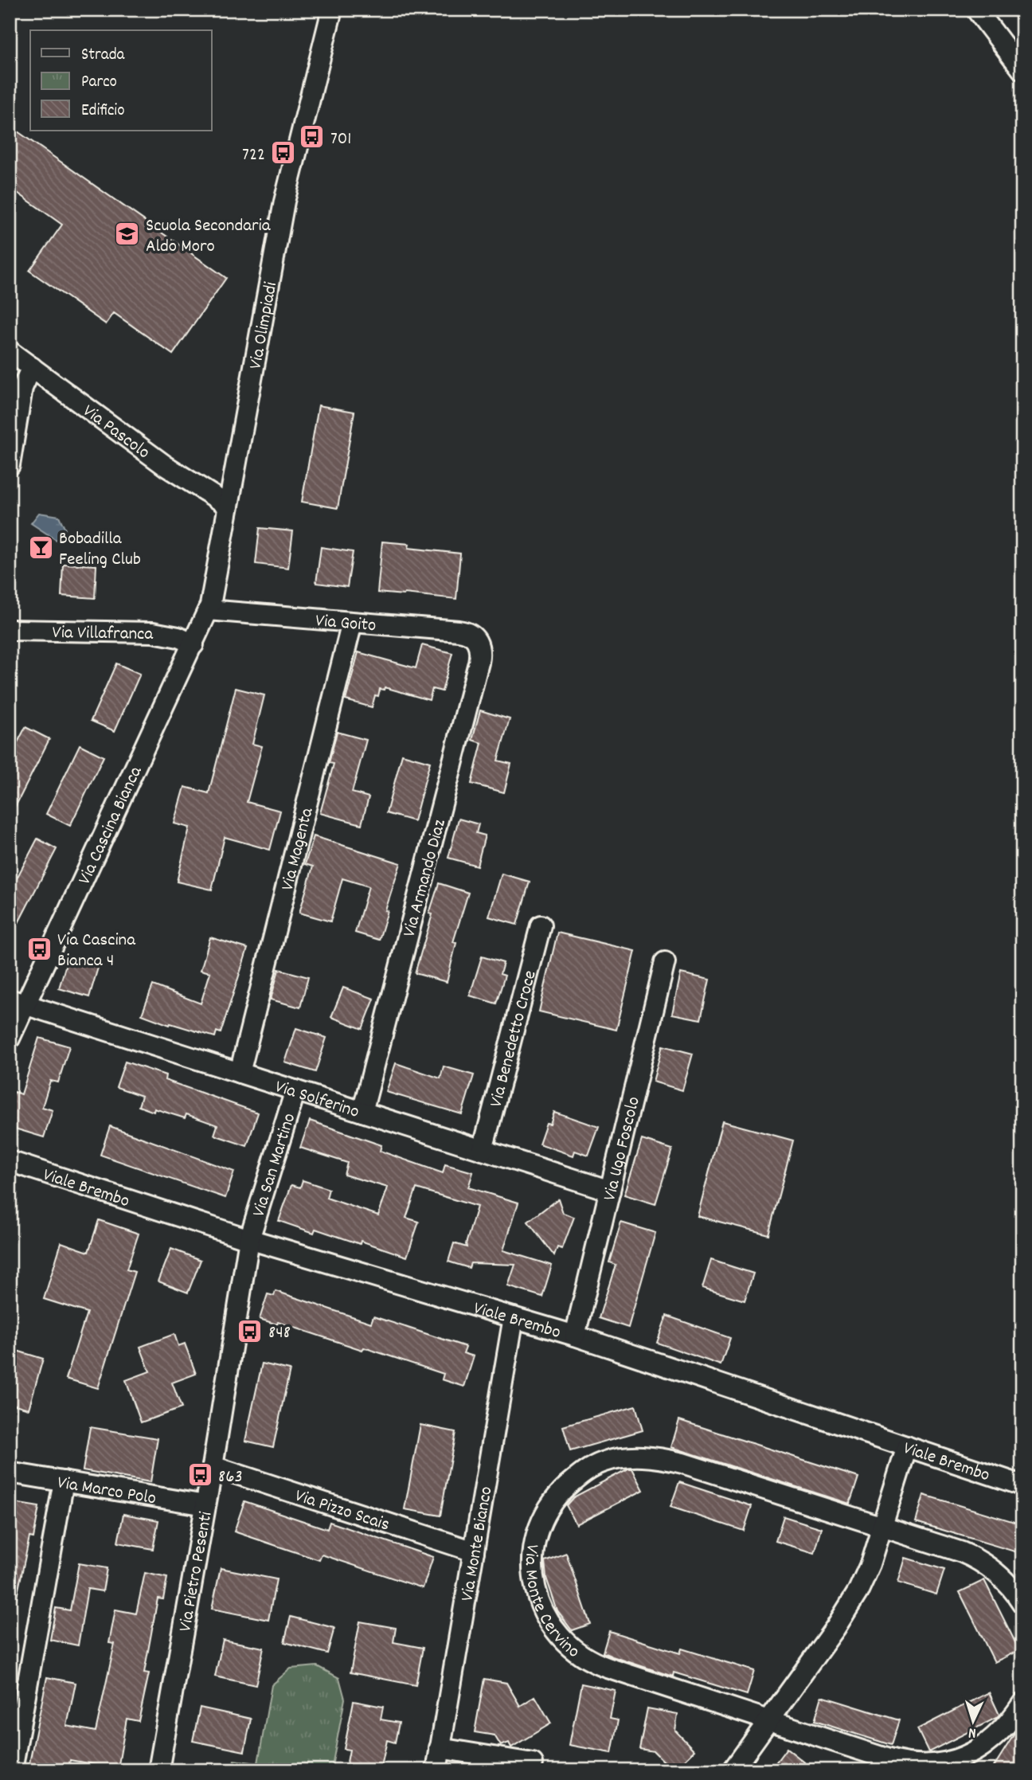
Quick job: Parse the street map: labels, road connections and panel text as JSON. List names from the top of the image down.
{
  "streets": {
    "street": [
      "Via Olimpiadi",
      "Via Pascolo",
      "Via Goito",
      "Via Villafranca",
      "Via Cascina Bianca",
      "Via Magenta",
      "Via Armando Diaz",
      "Via Benedetto Croce",
      "Via Solferino",
      "Via Ugo Foscolo",
      "Via San Martino",
      "Viale Brembo",
      "Via Marco Polo",
      "Via Pizzo Scais",
      "Via Monte Bianco",
      "Via Pietro Pesenti",
      "Via Monte Cervino"
    ]
  },
  "crossings": [
    ["Via Olimpiadi", "Via Pascolo"],
    ["Via Olimpiadi", "Via Goito"],
    ["Via Olimpiadi", "Via Cascina Bianca"],
    ["Via Goito", "Via Cascina Bianca"],
    ["Via Goito", "Via Magenta"],
    ["Via Goito", "Via Armando Diaz"],
    ["Via Villafranca", "Via Cascina Bianca"],
    ["Via Cascina Bianca", "Via Solferino"],
    ["Via Magenta", "Via Solferino"],
    ["Via Armando Diaz", "Via Solferino"],
    ["Via Benedetto Croce", "Via Solferino"],
    ["Via Solferino", "Via Ugo Foscolo"],
    ["Via Solferino", "Via San Martino"],
    ["Via Ugo Foscolo", "Viale Brembo"],
    ["Via San Martino", "Viale Brembo"],
    ["Via San Martino", "Via Pietro Pesenti"],
    ["Viale Brembo", "Via Monte Bianco"],
    ["Viale Brembo", "Via Pietro Pesenti"],
    ["Via Marco Polo", "Via Pietro Pesenti"],
    ["Via Pizzo Scais", "Via Monte Bianco"],
    ["Via Pizzo Scais", "Via Pietro Pesenti"]
  ],
  "places": {
    "bus stop": [
      "701",
      "722",
      "Via Cascina Bianca 4",
      "848",
      "863"
    ],
    "school or university": ["Scuola Secondaria Aldo Moro"],
    "bar": ["Bobadilla Feeling Club"]
  },
  "legend": ["Strada", "Parco", "Edificio"],
  "north": "bottom"
}
